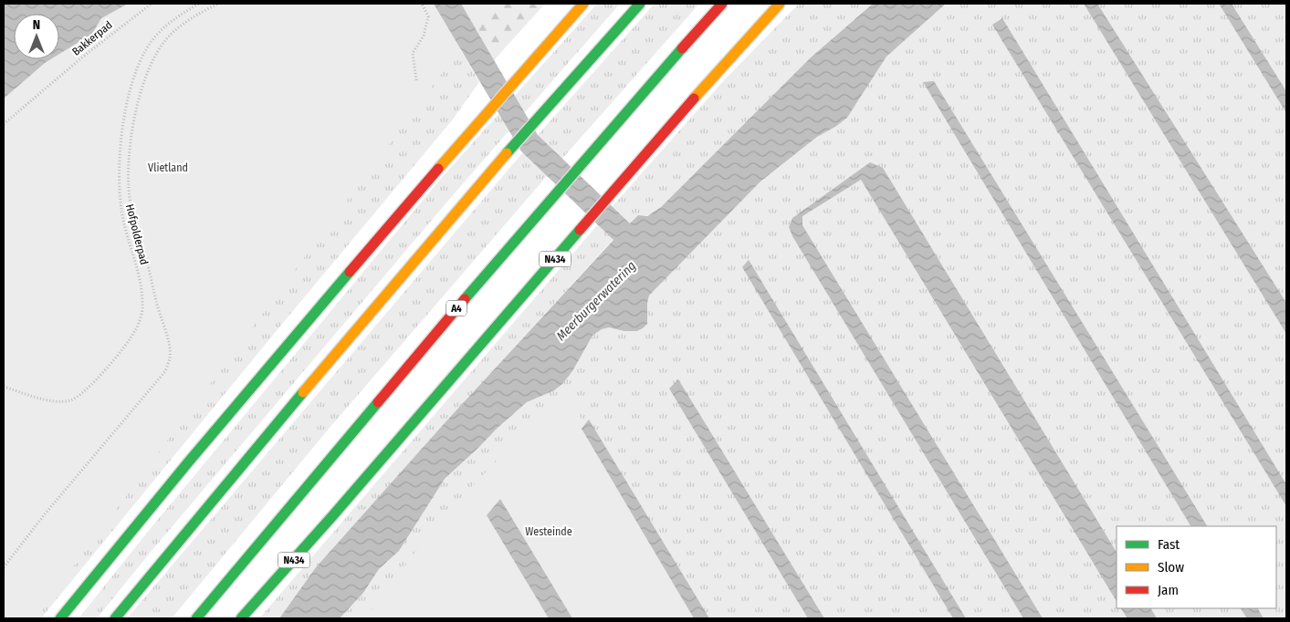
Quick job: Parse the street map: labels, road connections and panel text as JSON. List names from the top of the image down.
{
  "streets": {
    "highway": ["N434", "A4"],
    "path": ["Bakkerpad", "Hofpolderpad"]
  },
  "water": ["Meerburgerwatering"],
  "parks": ["Vlietland", "Westeinde"],
  "legend": ["Fast", "Slow", "Jam"],
  "north": "top"
}
